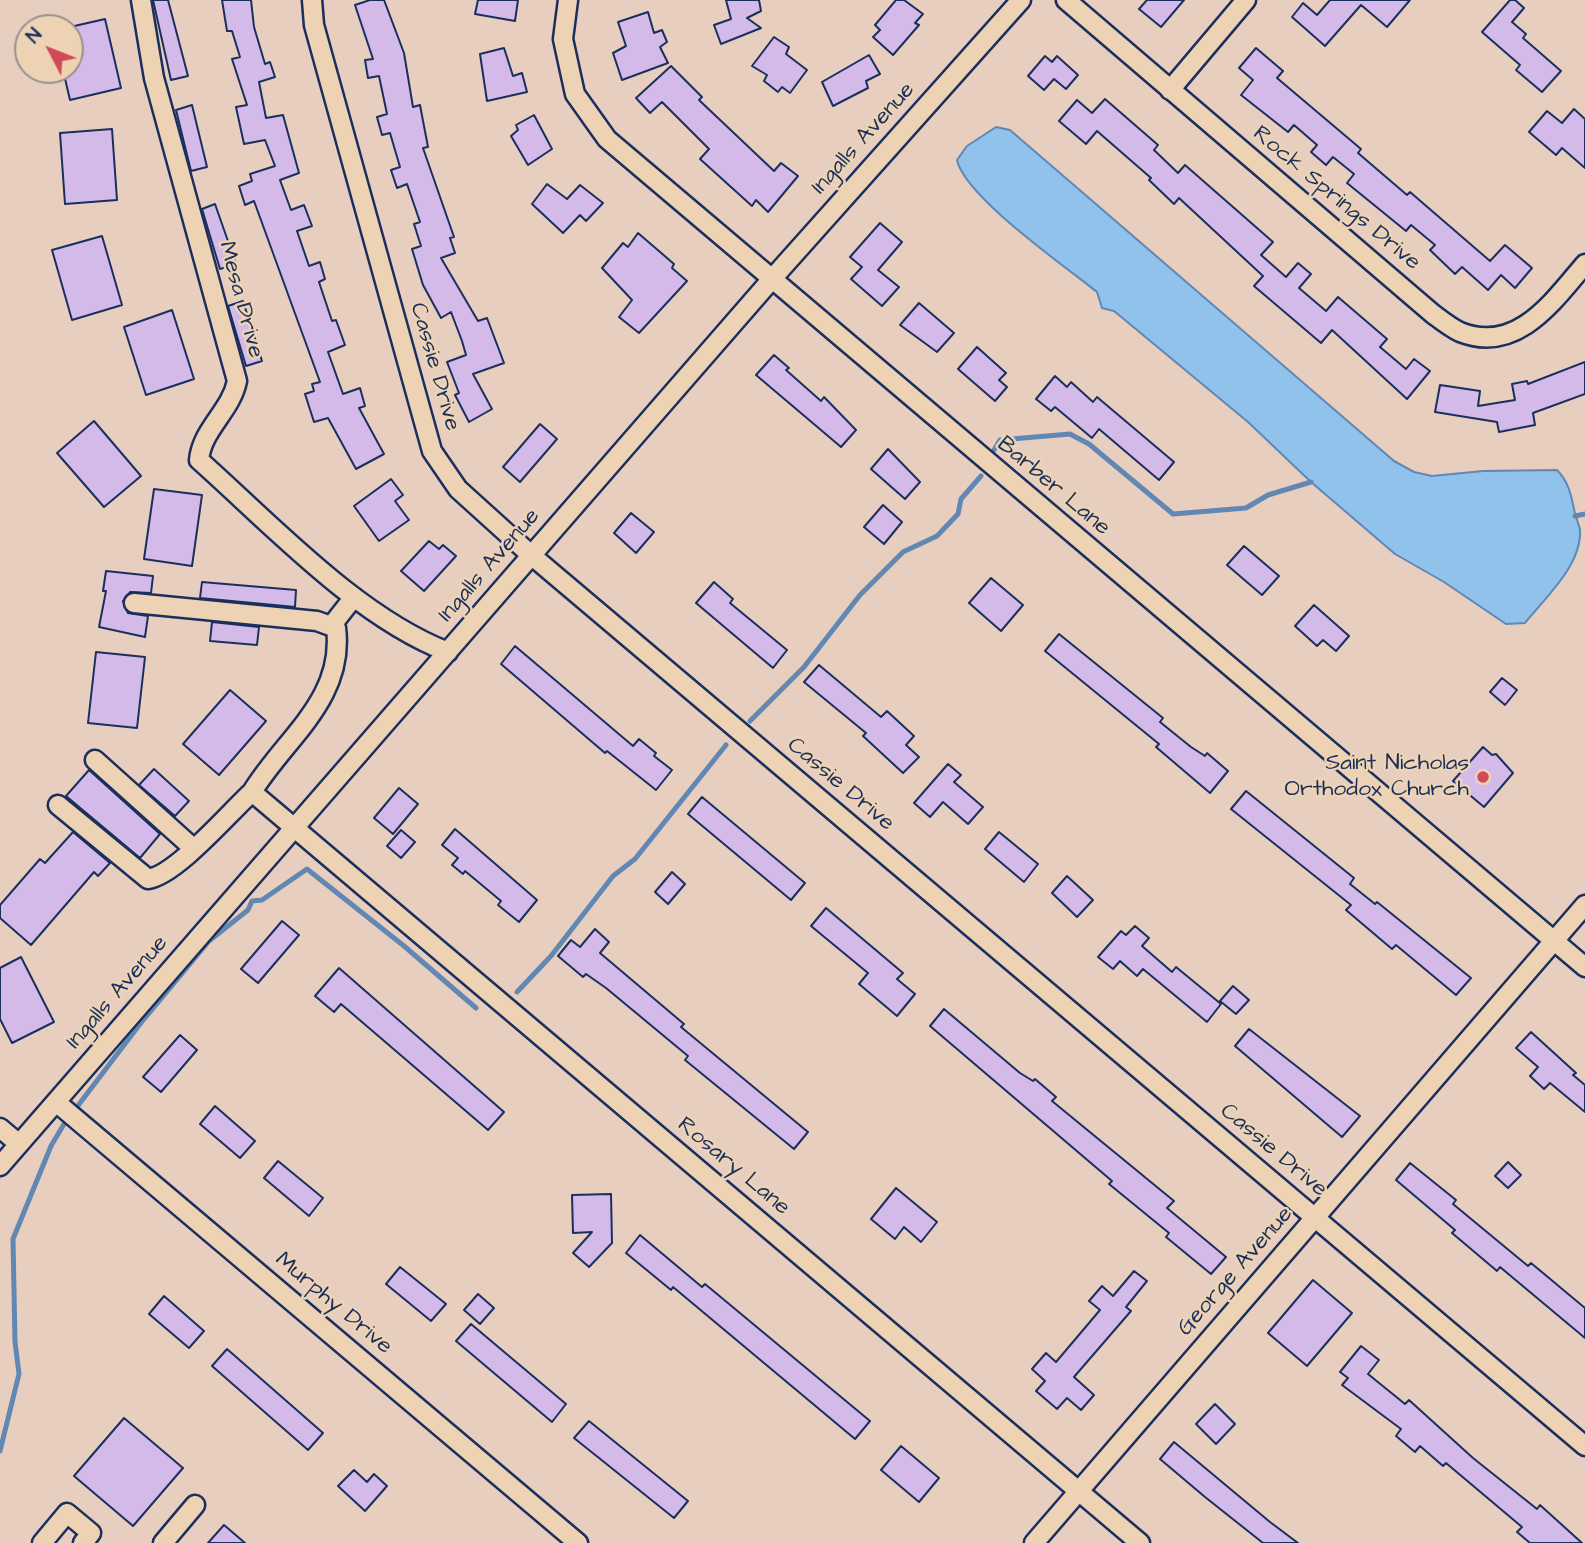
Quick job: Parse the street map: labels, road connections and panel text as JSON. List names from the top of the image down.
{
  "streets": {
    "street": [
      "Ingalls Avenue",
      "Rock Springs Drive",
      "Mesa Drive",
      "Cassie Drive",
      "Barber Lane",
      "Rosary Lane",
      "George Avenue",
      "Murphy Drive"
    ]
  },
  "crossings": [
    ["Ingalls Avenue", "Mesa Drive"],
    ["Ingalls Avenue", "Cassie Drive"],
    ["Ingalls Avenue", "Barber Lane"],
    ["Ingalls Avenue", "Rosary Lane"],
    ["Ingalls Avenue", "Murphy Drive"],
    ["Cassie Drive", "George Avenue"],
    ["Barber Lane", "George Avenue"],
    ["Rosary Lane", "George Avenue"]
  ],
  "places": ["Saint Nicholas Orthodox Church"],
  "north": "top left"
}
